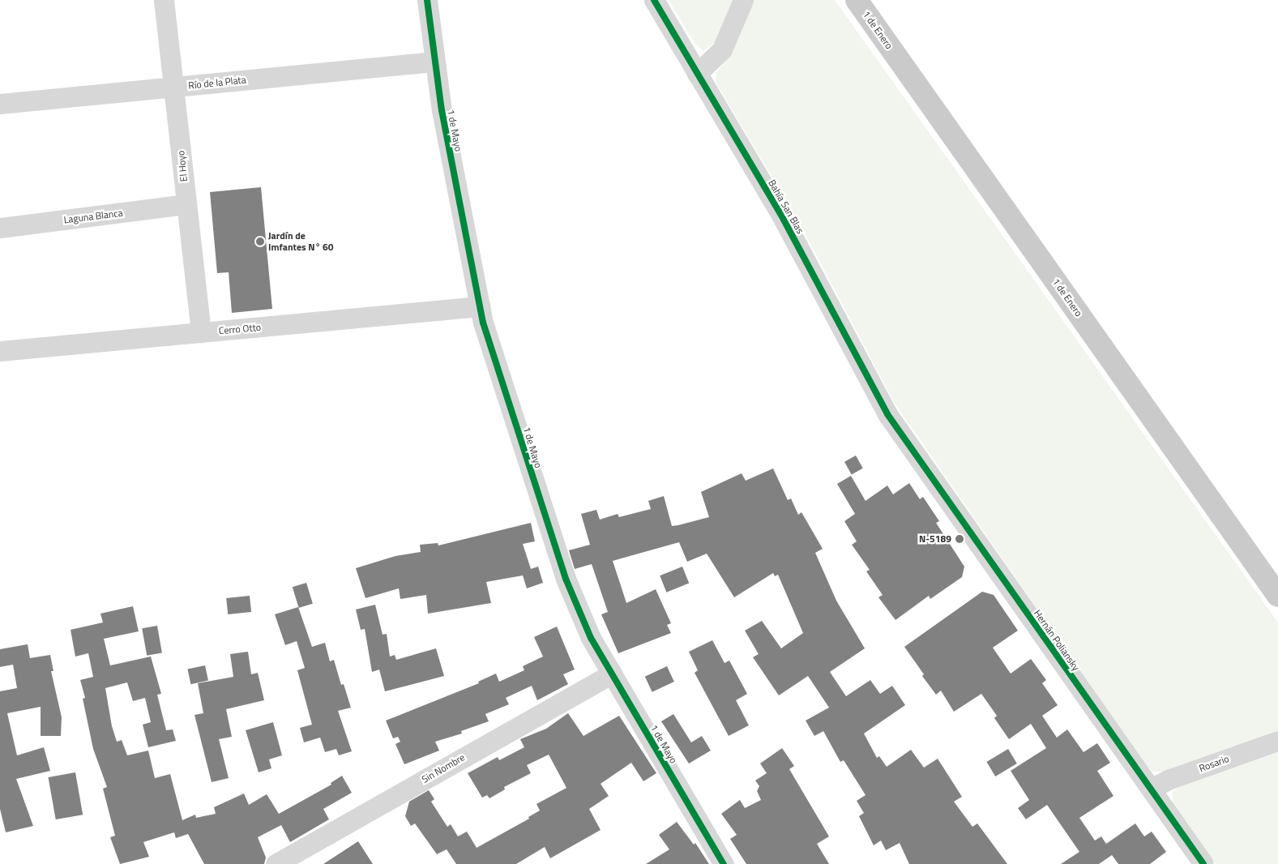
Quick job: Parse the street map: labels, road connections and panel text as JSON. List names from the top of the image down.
{
  "streets": {
    "main road": ["1 de Enero"],
    "street": [
      "Río de la Plata",
      "1 de Mayo",
      "El Hoyo",
      "Bahía San Blas",
      "Laguna Blanca",
      "Cerro Otto",
      "Hernán Poliansky",
      "Rosario",
      "Sin Nombre"
    ]
  },
  "crossings": [
    ["Río de la Plata", "1 de Mayo"],
    ["Río de la Plata", "El Hoyo"],
    ["1 de Mayo", "Cerro Otto"],
    ["1 de Mayo", "Sin Nombre"],
    ["El Hoyo", "Laguna Blanca"],
    ["El Hoyo", "Cerro Otto"],
    ["Bahía San Blas", "Hernán Poliansky"],
    ["Hernán Poliansky", "Rosario"]
  ],
  "places": ["Jardín de Imfantes N° 60", "N-5189"]
}
